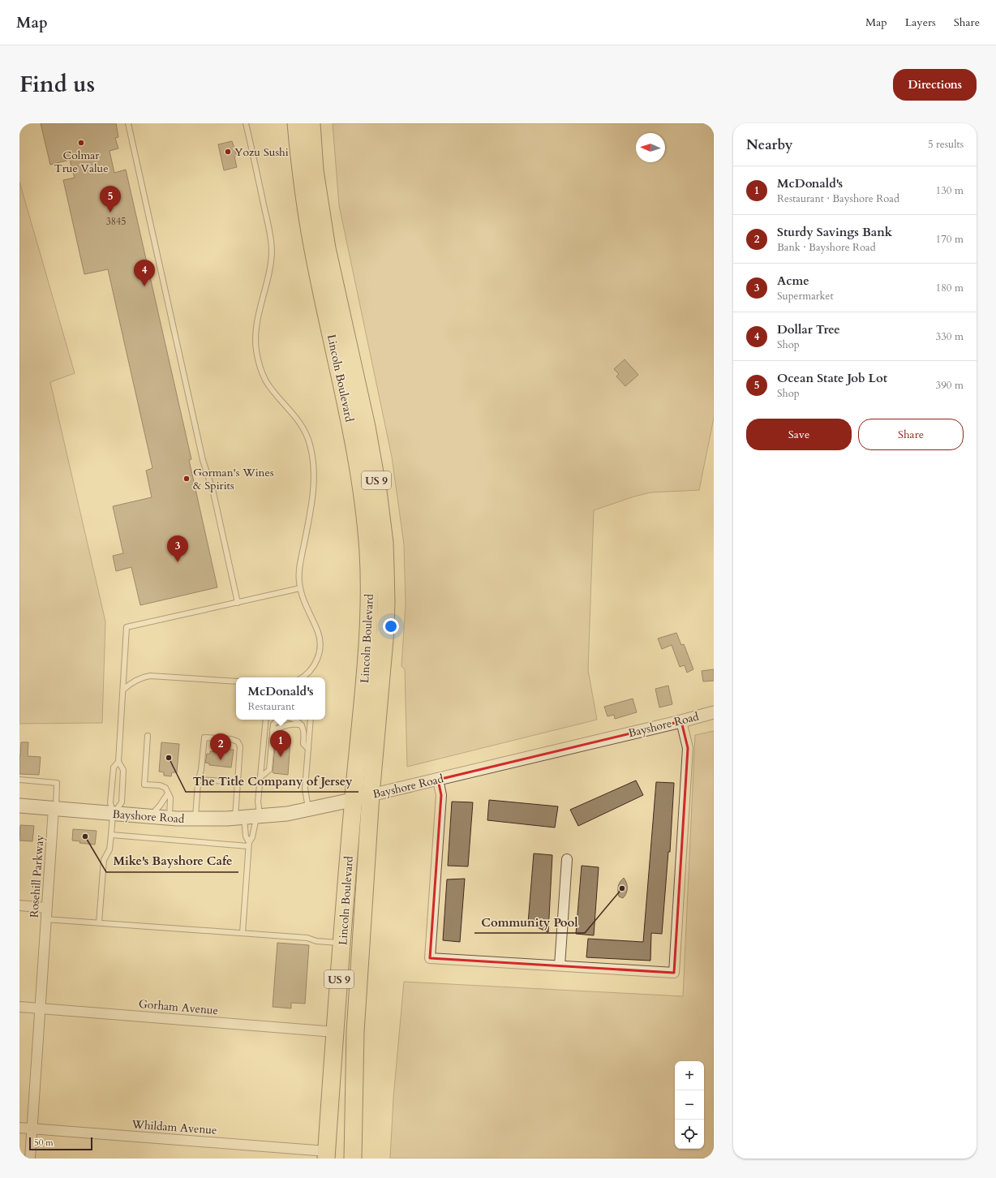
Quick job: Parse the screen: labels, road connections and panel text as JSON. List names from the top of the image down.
{
  "streets": {
    "highway": ["Lincoln Boulevard", "US 9"],
    "main road": ["Bayshore Road"],
    "street": ["Rosehill Parkway", "Gorham Avenue", "Whildam Avenue"]
  },
  "crossings": [
    ["Lincoln Boulevard", "Bayshore Road"],
    ["Lincoln Boulevard", "Gorham Avenue"],
    ["Lincoln Boulevard", "Whildam Avenue"],
    ["Bayshore Road", "Rosehill Parkway"],
    ["Rosehill Parkway", "Gorham Avenue"],
    ["Rosehill Parkway", "Whildam Avenue"]
  ],
  "places": [
    "Colmar True Value",
    "Yozu Sushi",
    "Gorman's Wines & Spirits",
    "The Title Company of Jersey",
    "Mike's Bayshore Cafe",
    "Community Pool"
  ],
  "house_numbers": ["3845"],
  "scale_bar": "50 m",
  "north": "left",
  "page": {
    "header": "Map",
    "nav": ["Map", "Layers", "Share"],
    "title": "Find us",
    "buttons": [
      "Directions",
      ["Save", "Share"]
    ],
    "heading": ["Nearby", "5 results"],
    "list": [
      {
        "mark": "1",
        "name": "McDonald's",
        "note": "Restaurant · Bayshore Road",
        "value": "130 m"
      },
      {
        "mark": "2",
        "name": "Sturdy Savings Bank",
        "note": "Bank · Bayshore Road",
        "value": "170 m"
      },
      {
        "mark": "3",
        "name": "Acme",
        "note": "Supermarket",
        "value": "180 m"
      },
      {
        "mark": "4",
        "name": "Dollar Tree",
        "note": "Shop",
        "value": "330 m"
      },
      {
        "mark": "5",
        "name": "Ocean State Job Lot",
        "note": "Shop",
        "value": "390 m"
      }
    ],
    "pins": [
      "5",
      "4",
      "3",
      "1",
      "2"
    ],
    "popup": ["McDonald's", "Restaurant"],
    "map_buttons": ["+", "−"],
    "scale": "50 m"
  }
}
